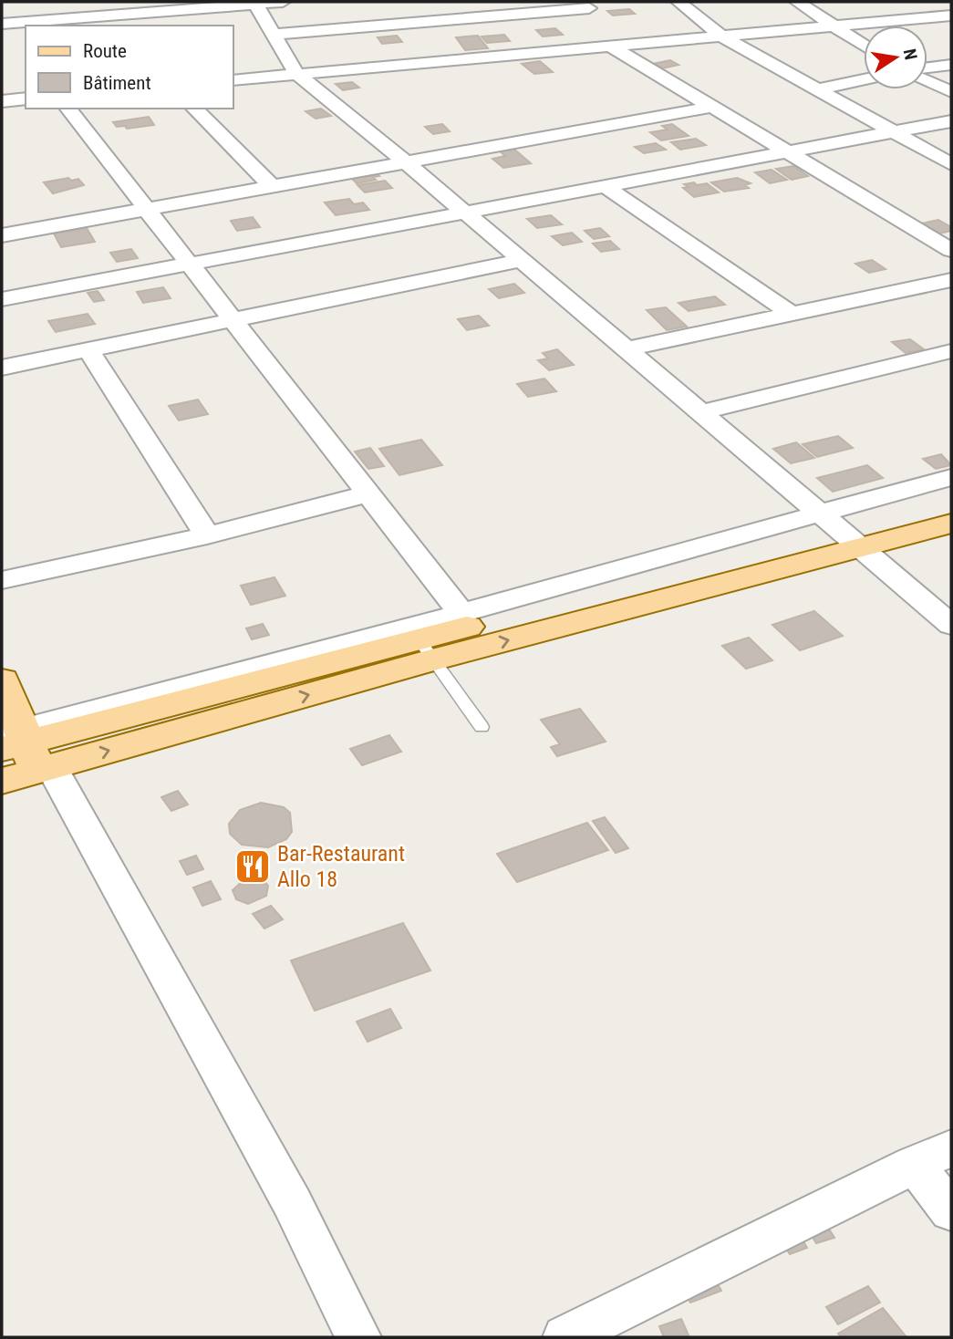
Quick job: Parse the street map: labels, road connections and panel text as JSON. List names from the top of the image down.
{
  "places": {
    "restaurant": ["Bar-Restaurant Allo 18"]
  },
  "legend": ["Route", "Bâtiment"],
  "north": "right"
}
